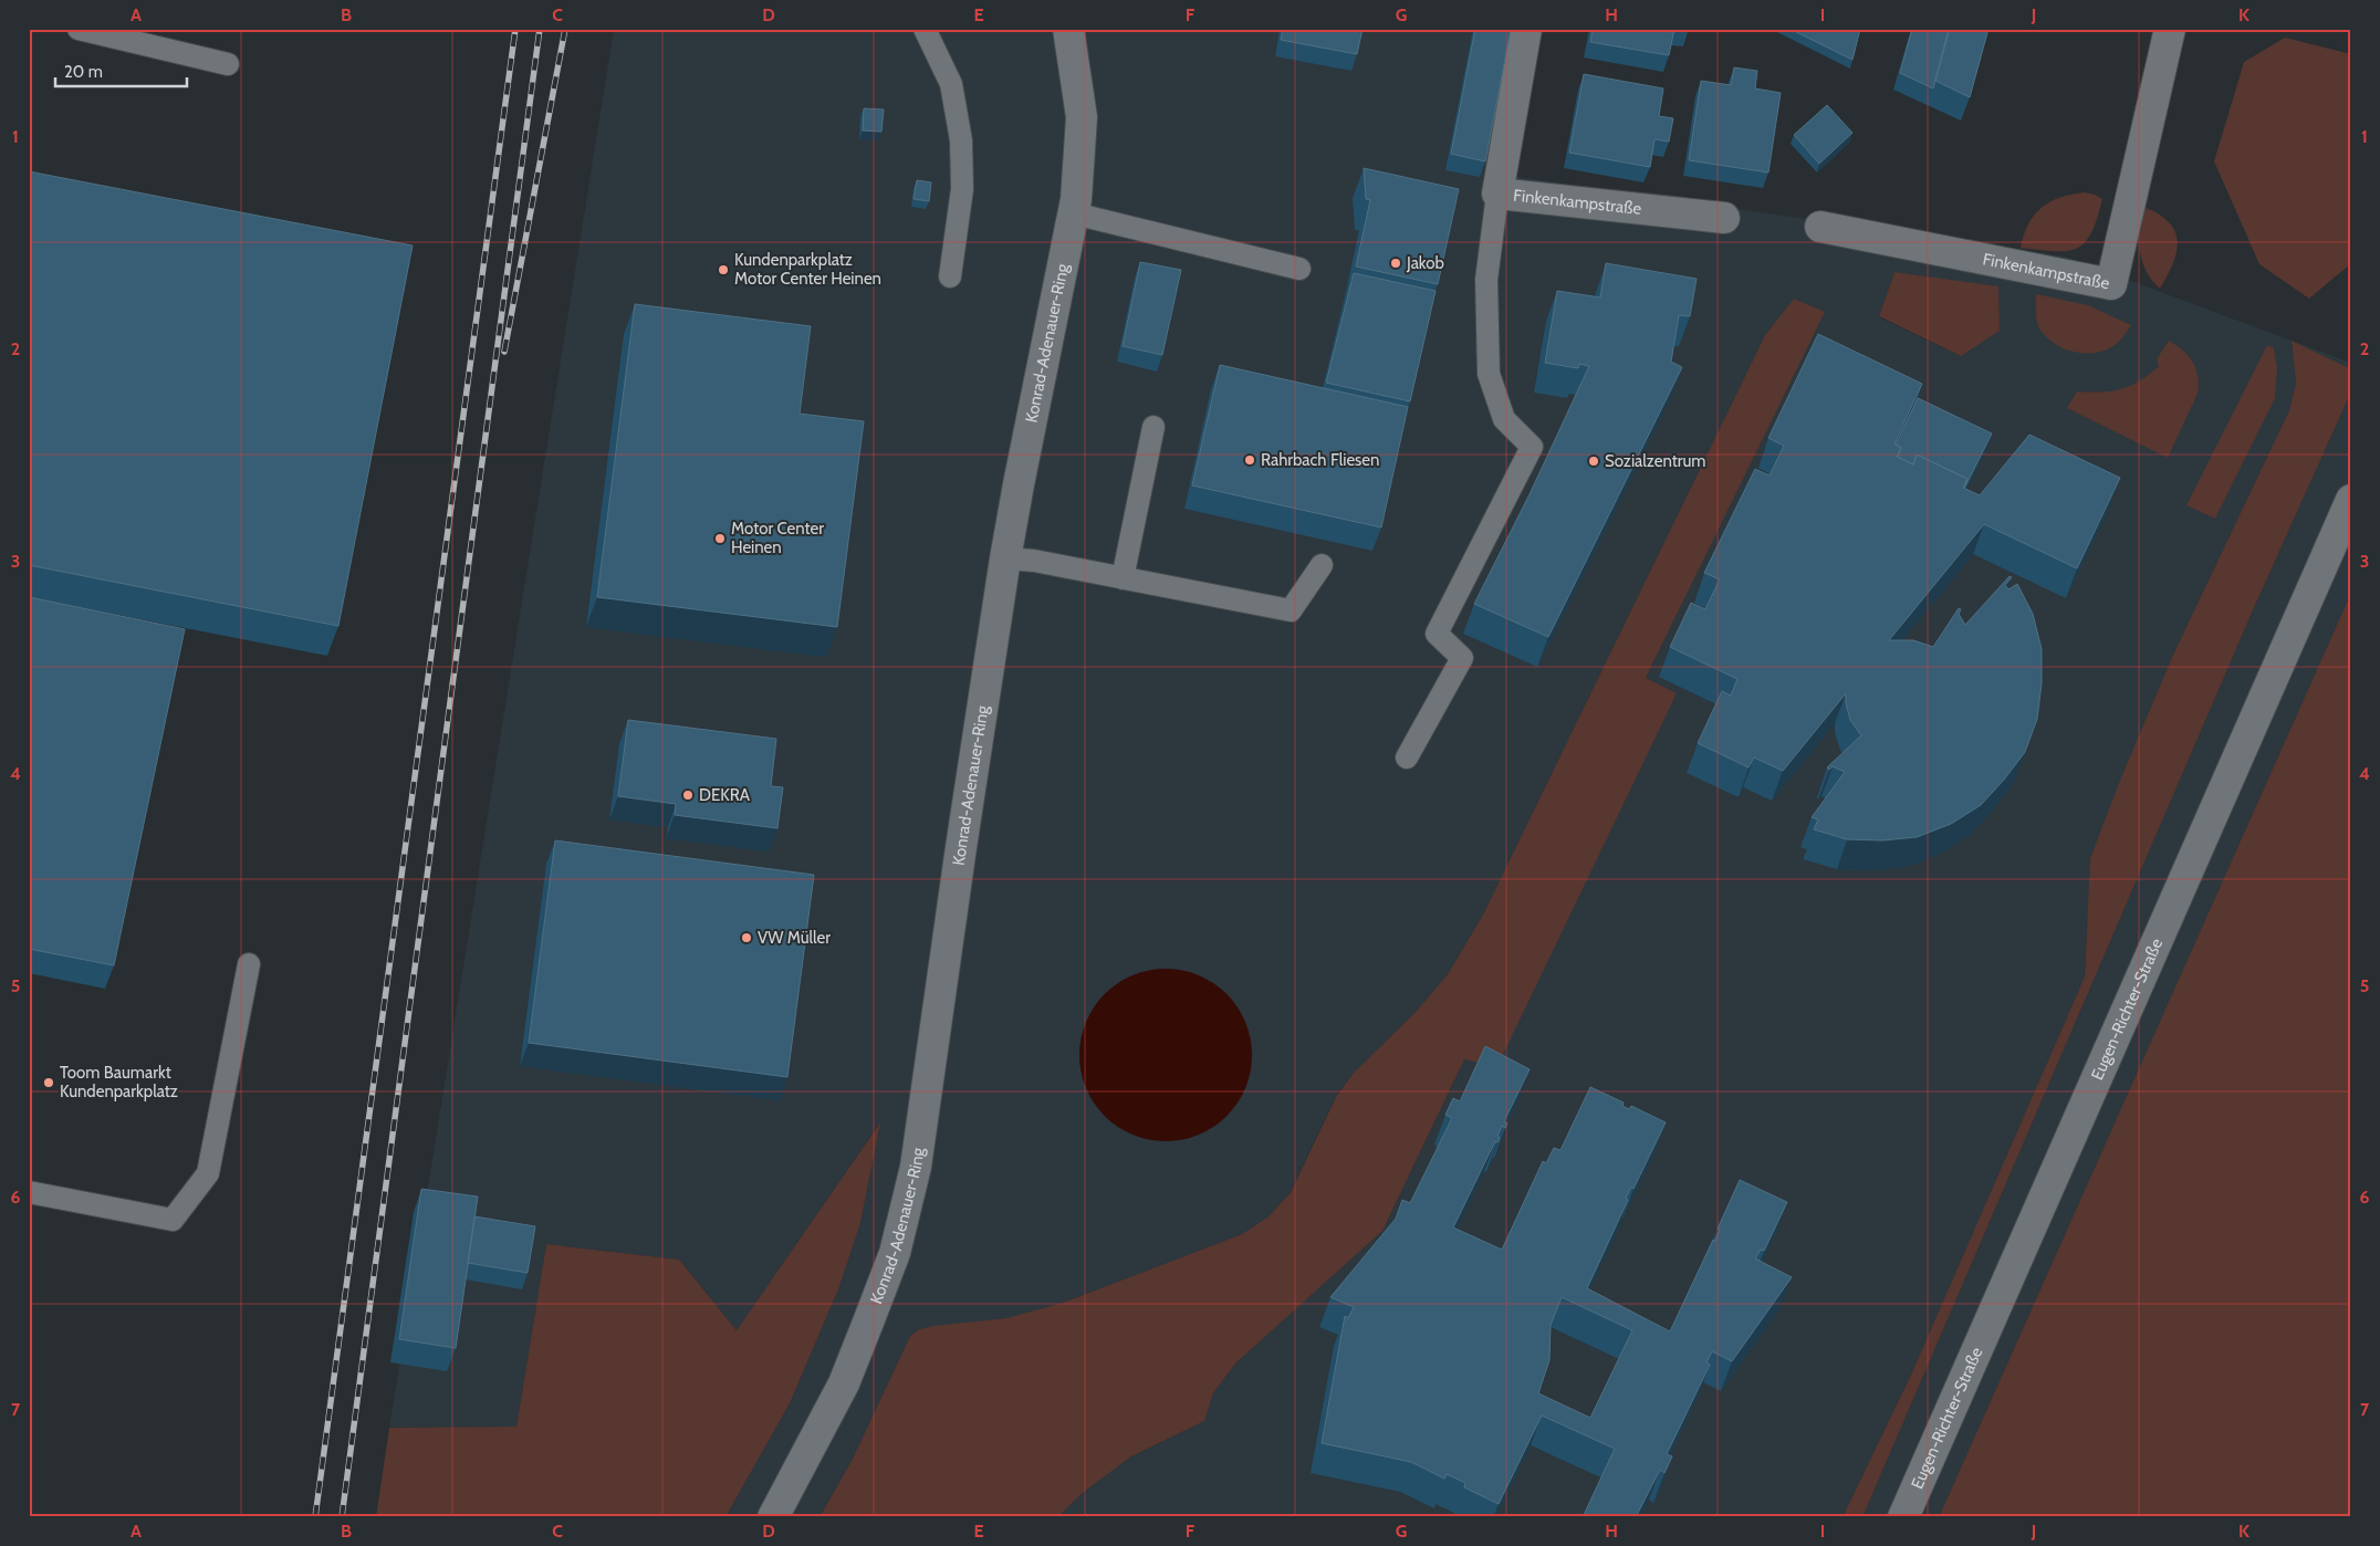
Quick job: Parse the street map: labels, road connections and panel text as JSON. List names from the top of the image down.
{
  "streets": {
    "street": ["Finkenkampstraße", "Konrad-Adenauer-Ring", "Eugen-Richter-Straße"]
  },
  "places": [
    "Jakob",
    "Kundenparkplatz Motor Center Heinen",
    "Rahrbach Fliesen",
    "Sozialzentrum",
    "Motor Center Heinen",
    "DEKRA",
    "VW Müller",
    "Toom Baumarkt Kundenparkplatz"
  ],
  "scale_bar": "20 m",
  "grid": {
    "columns": [
      "A",
      "B",
      "C",
      "D",
      "E",
      "F",
      "G",
      "H",
      "I",
      "J",
      "K"
    ],
    "rows": [
      "1",
      "2",
      "3",
      "4",
      "5",
      "6",
      "7"
    ]
  }
}
